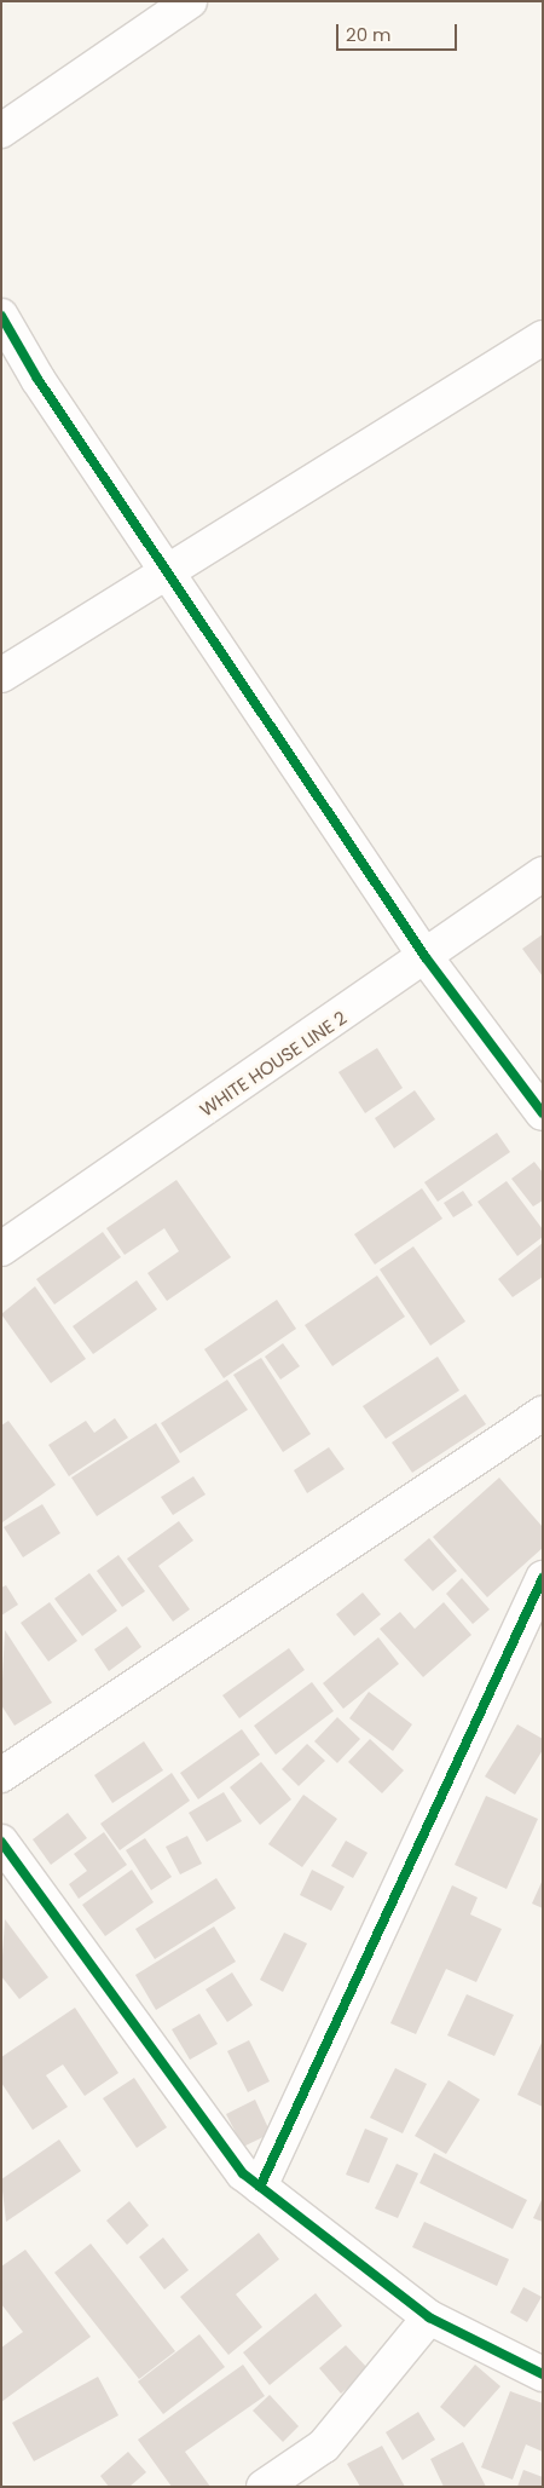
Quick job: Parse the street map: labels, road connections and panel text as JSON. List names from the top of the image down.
{
  "streets": {
    "street": ["WHITE HOUSE LINE 2"]
  },
  "scale_bar": "20 m"
}
